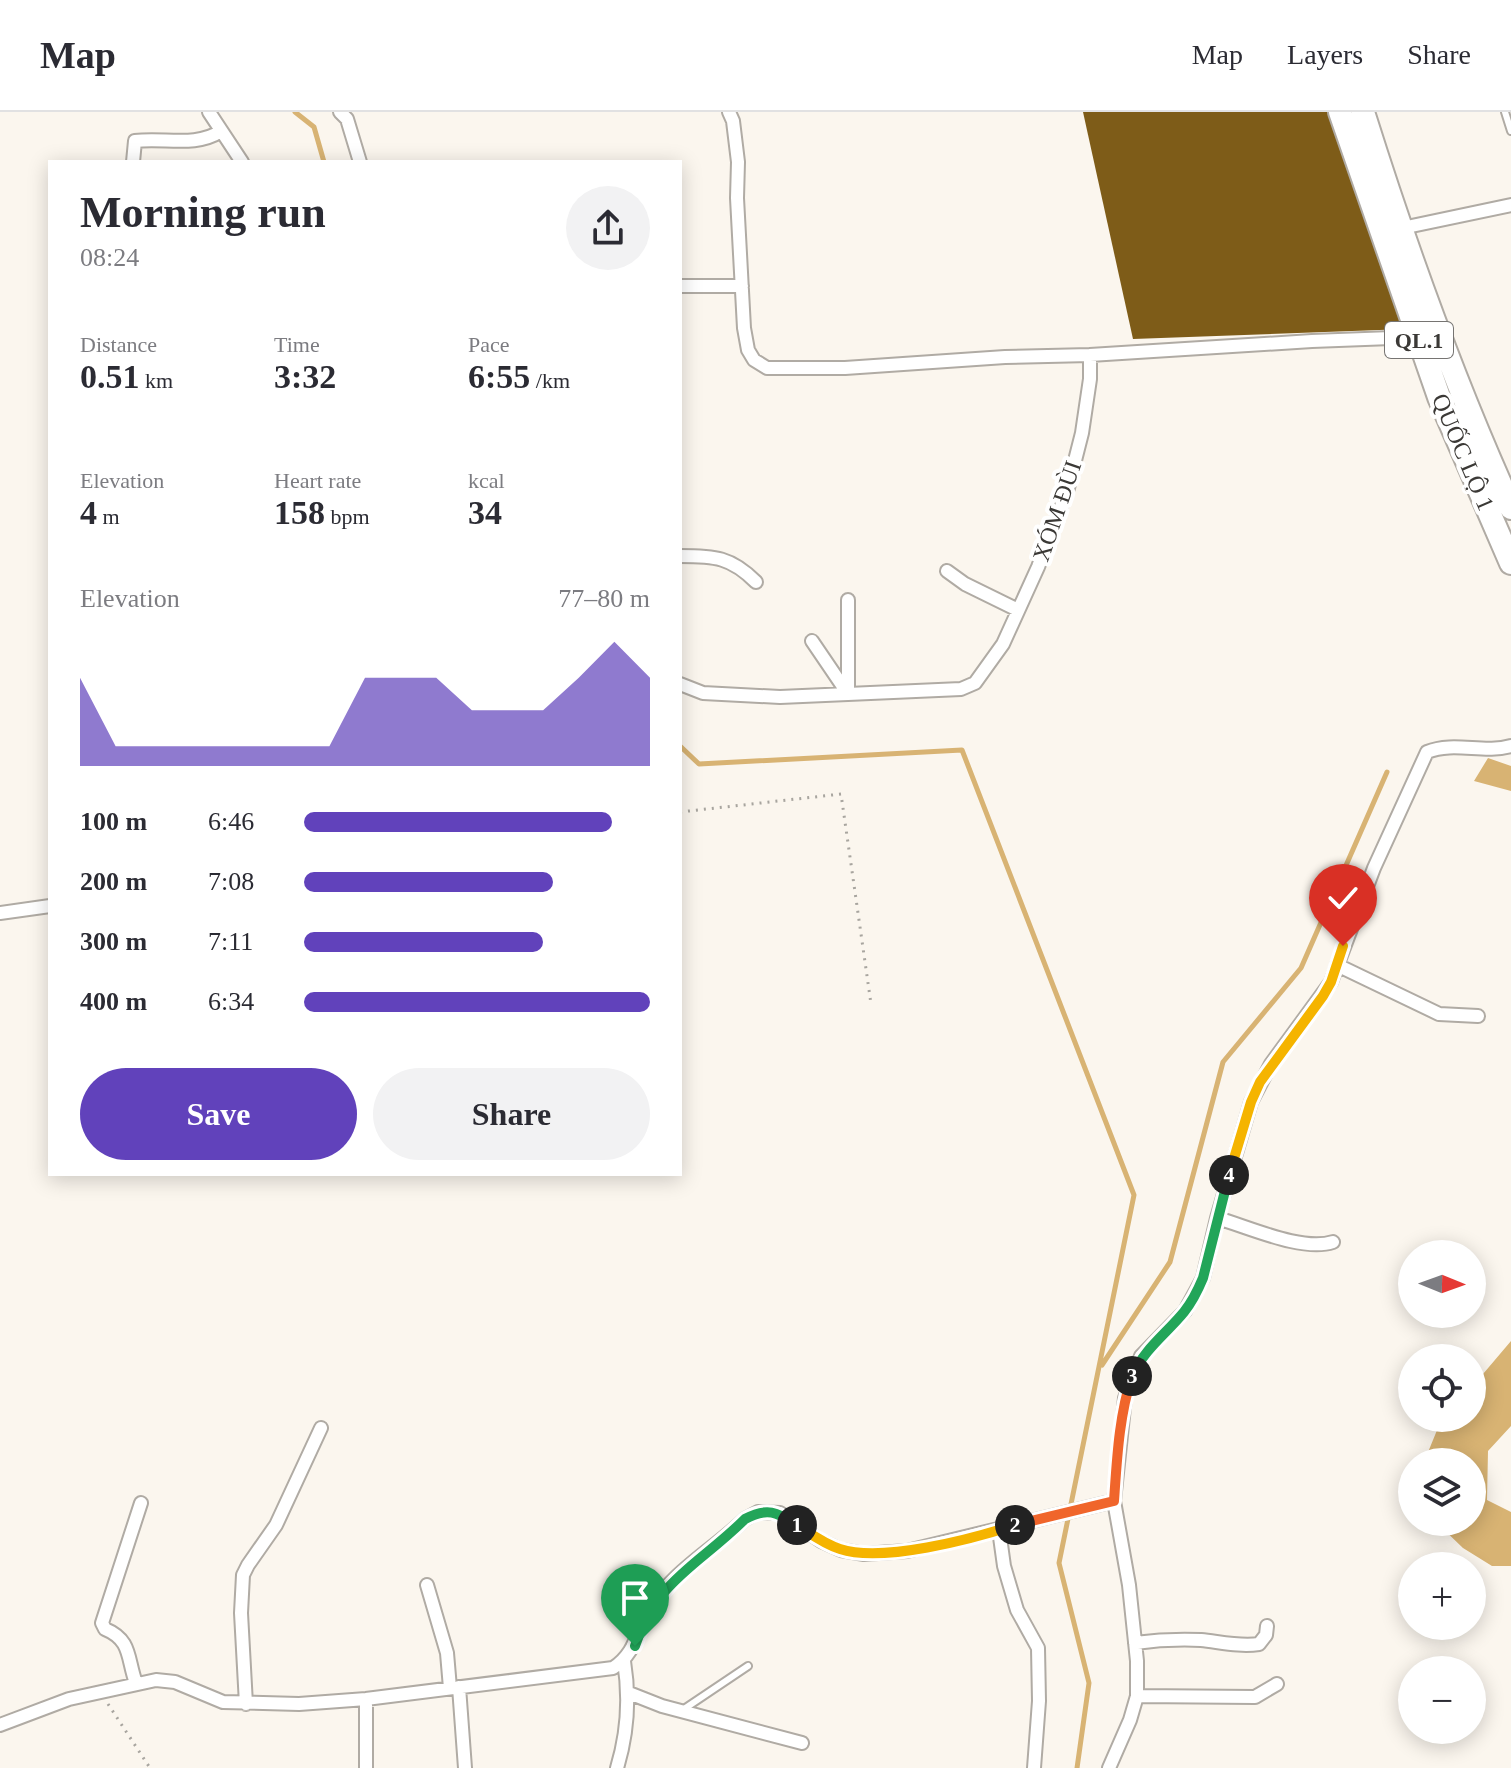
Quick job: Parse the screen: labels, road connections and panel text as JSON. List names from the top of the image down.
{
  "streets": {
    "highway": ["QL.1", "QUỐC LỘ 1"],
    "street": ["XÓM ĐÙI"]
  },
  "north": "right",
  "page": {
    "header": "Map",
    "nav": ["Map", "Layers", "Share"],
    "heading": ["Morning run", "08:24"],
    "stats": [
      ["Distance", "0.51 km"],
      ["Time", "3:32"],
      ["Pace", "6:55 /km"],
      ["Elevation", "4 m"],
      ["Heart rate", "158 bpm"],
      ["kcal", "34"]
    ],
    "chart": ["Elevation", "77–80 m"],
    "list": [
      {
        "name": "100 m",
        "note": "6:46"
      },
      {
        "name": "200 m",
        "note": "7:08"
      },
      {
        "name": "300 m",
        "note": "7:11"
      },
      {
        "name": "400 m",
        "note": "6:34"
      }
    ],
    "buttons": ["Save", "Share"],
    "pins": [
      "4",
      "3",
      "1",
      "2"
    ],
    "map_buttons": ["+", "−"]
  }
}
